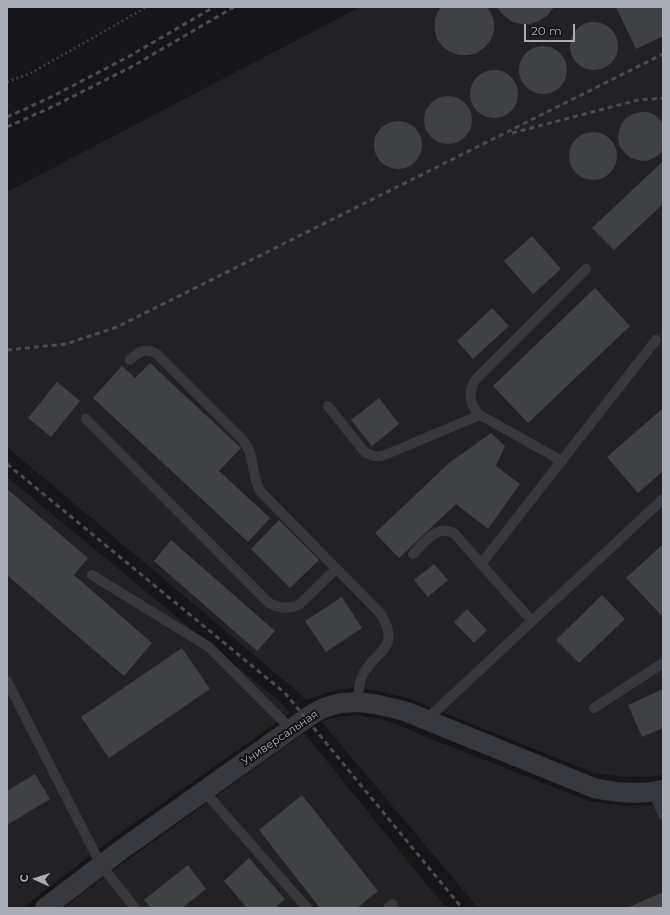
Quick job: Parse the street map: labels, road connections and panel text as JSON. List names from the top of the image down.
{
  "streets": {
    "street": ["Универсальная"]
  },
  "scale_bar": "20 m",
  "north": "left"
}
